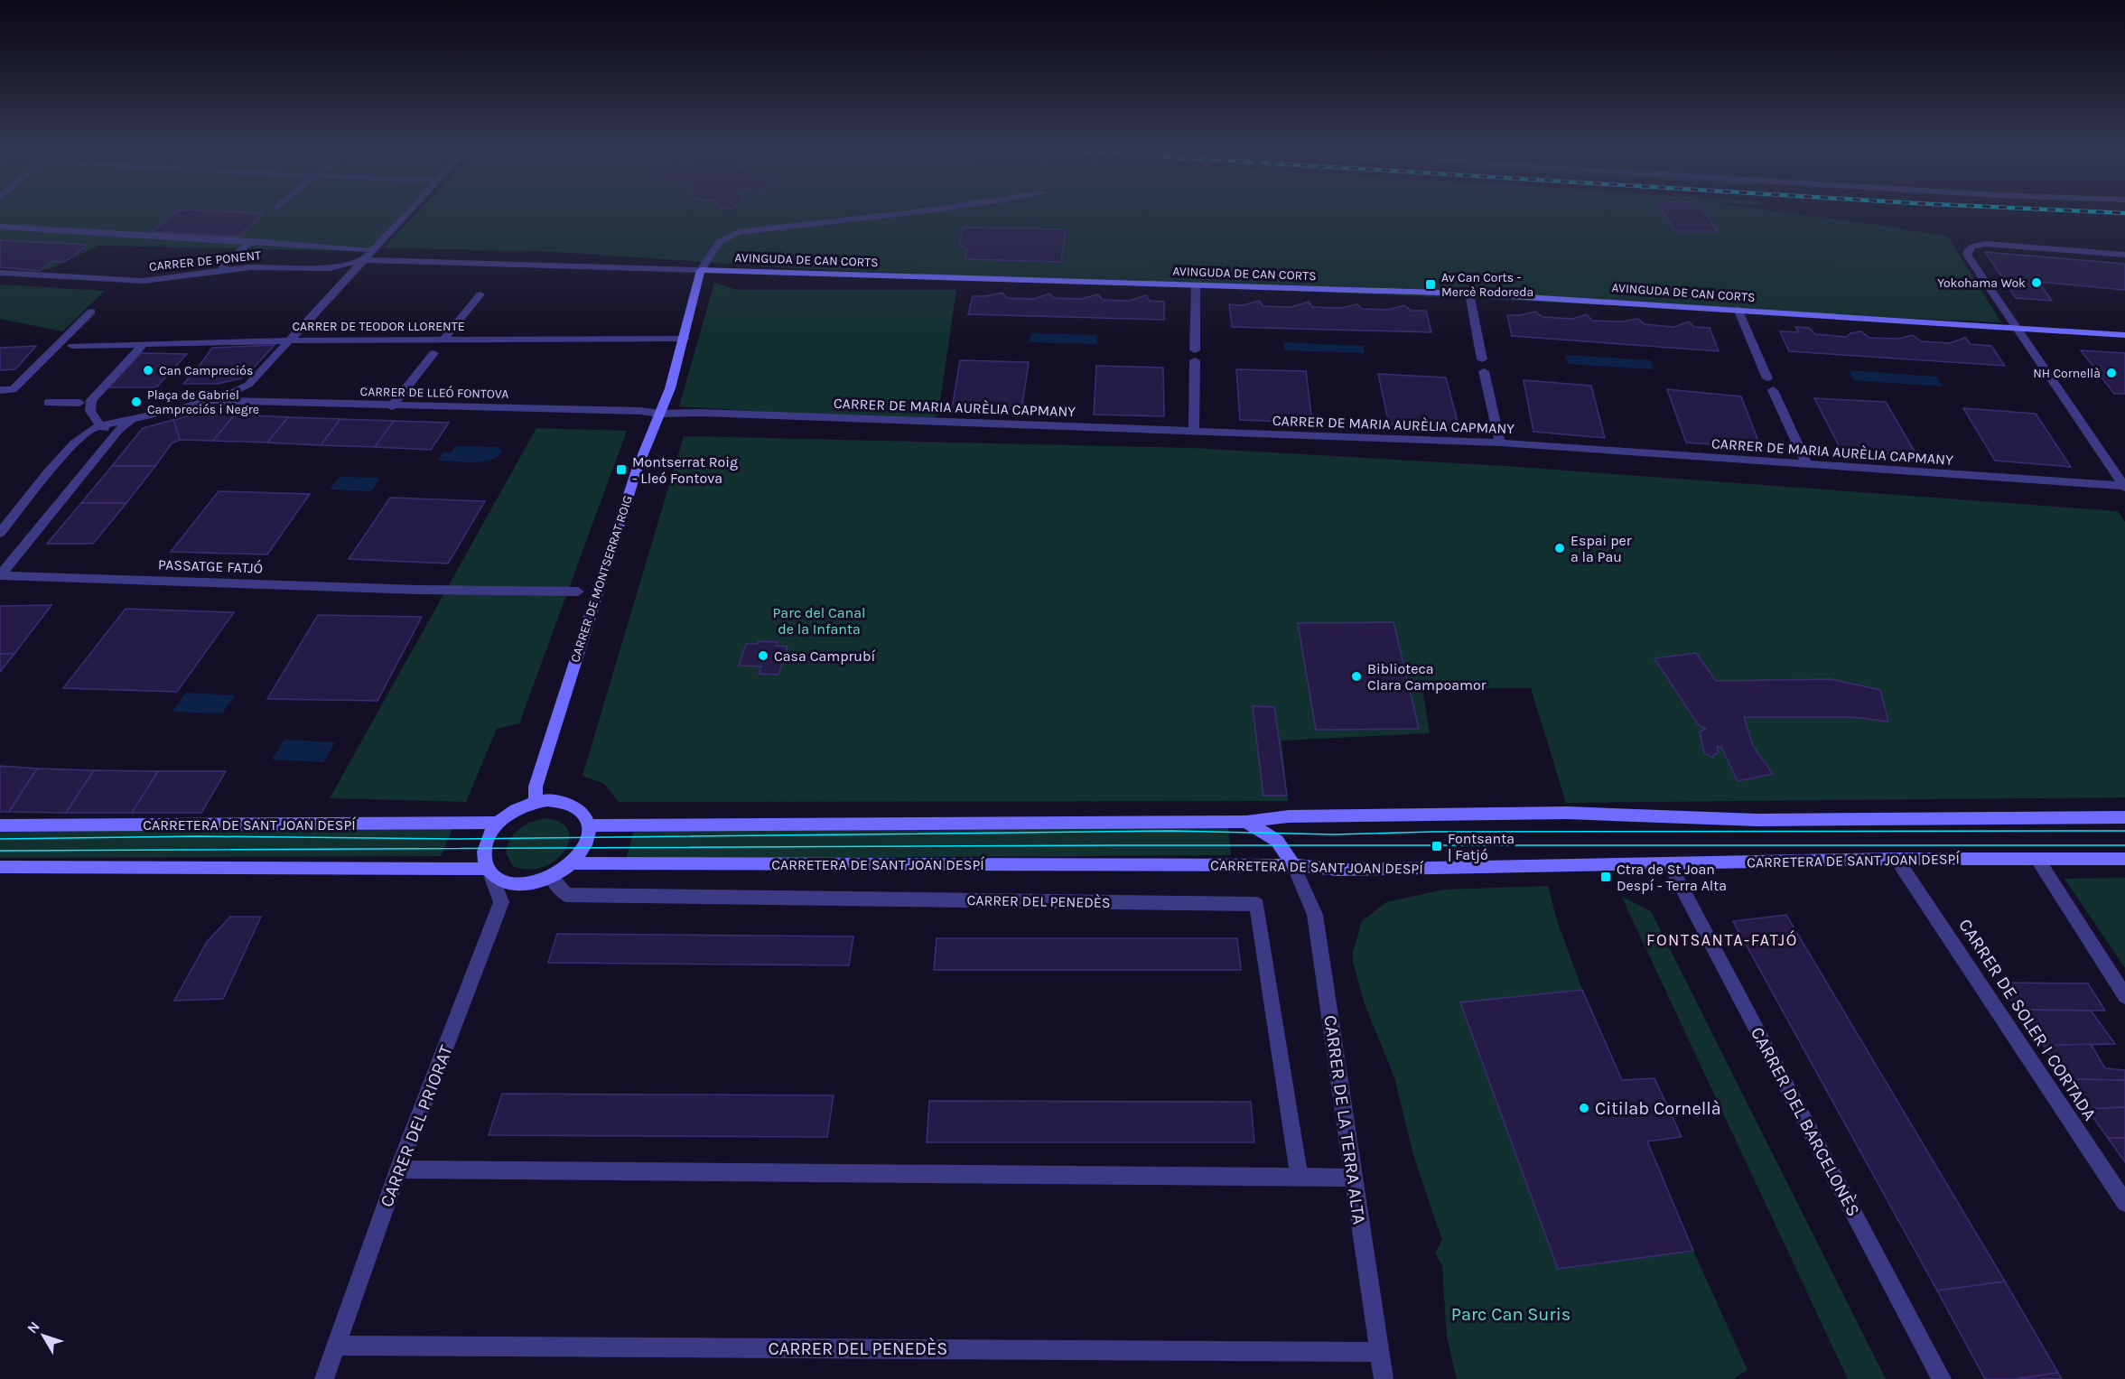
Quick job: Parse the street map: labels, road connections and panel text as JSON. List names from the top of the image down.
{
  "streets": {
    "street": [
      "AVINGUDA DE CAN CORTS",
      "CARRER DE PONENT",
      "CARRER DE TEODOR LLORENTE",
      "CARRER DE LLEÓ FONTOVA",
      "CARRER DE MARIA AURÈLIA CAPMANY",
      "PASSATGE FATJÓ",
      "CARRER DE MONTSERRAT ROIG",
      "CARRETERA DE SANT JOAN DESPÍ",
      "CARRER DEL PENEDÈS",
      "CARRER DE SOLER I CORTADA",
      "CARRER DE LA TERRA ALTA",
      "CARRER DEL BARCELONÈS",
      "CARRER DEL PRIORAT"
    ]
  },
  "crossings": [
    ["AVINGUDA DE CAN CORTS", "CARRER DE PONENT"],
    ["AVINGUDA DE CAN CORTS", "CARRER DE MONTSERRAT ROIG"],
    ["CARRER DE TEODOR LLORENTE", "CARRER DE MONTSERRAT ROIG"],
    ["CARRER DE LLEÓ FONTOVA", "CARRER DE MARIA AURÈLIA CAPMANY"],
    ["CARRER DE LLEÓ FONTOVA", "CARRER DE MONTSERRAT ROIG"],
    ["CARRER DE MARIA AURÈLIA CAPMANY", "CARRER DE MONTSERRAT ROIG"],
    ["CARRER DE MONTSERRAT ROIG", "CARRETERA DE SANT JOAN DESPÍ"],
    ["CARRER DE MONTSERRAT ROIG", "CARRER DEL PENEDÈS"],
    ["CARRER DE MONTSERRAT ROIG", "CARRER DEL PRIORAT"],
    ["CARRETERA DE SANT JOAN DESPÍ", "CARRER DEL PENEDÈS"],
    ["CARRETERA DE SANT JOAN DESPÍ", "CARRER DE SOLER I CORTADA"],
    ["CARRETERA DE SANT JOAN DESPÍ", "CARRER DE LA TERRA ALTA"],
    ["CARRETERA DE SANT JOAN DESPÍ", "CARRER DEL BARCELONÈS"],
    ["CARRETERA DE SANT JOAN DESPÍ", "CARRER DEL PRIORAT"],
    ["CARRER DEL PENEDÈS", "CARRER DE LA TERRA ALTA"],
    ["CARRER DEL PENEDÈS", "CARRER DEL PRIORAT"]
  ],
  "districts": ["FONTSANTA-FATJÓ"],
  "parks": ["Parc del Canal de la Infanta", "Parc Can Suris"],
  "places": {
    "other": [
      "Yokohama Wok",
      "Can Campreciós",
      "NH Cornellà",
      "Plaça de Gabriel Campreciós i Negre",
      "Espai per a la Pau",
      "Casa Camprubí",
      "Biblioteca Clara Campoamor",
      "Citilab Cornellà"
    ],
    "transit": [
      "Av Can Corts - Mercè Rodoreda",
      "Montserrat Roig - Lleó Fontova",
      "Fontsanta | Fatjó",
      "Ctra de St Joan Despí - Terra Alta"
    ]
  },
  "north": "top left"
}
